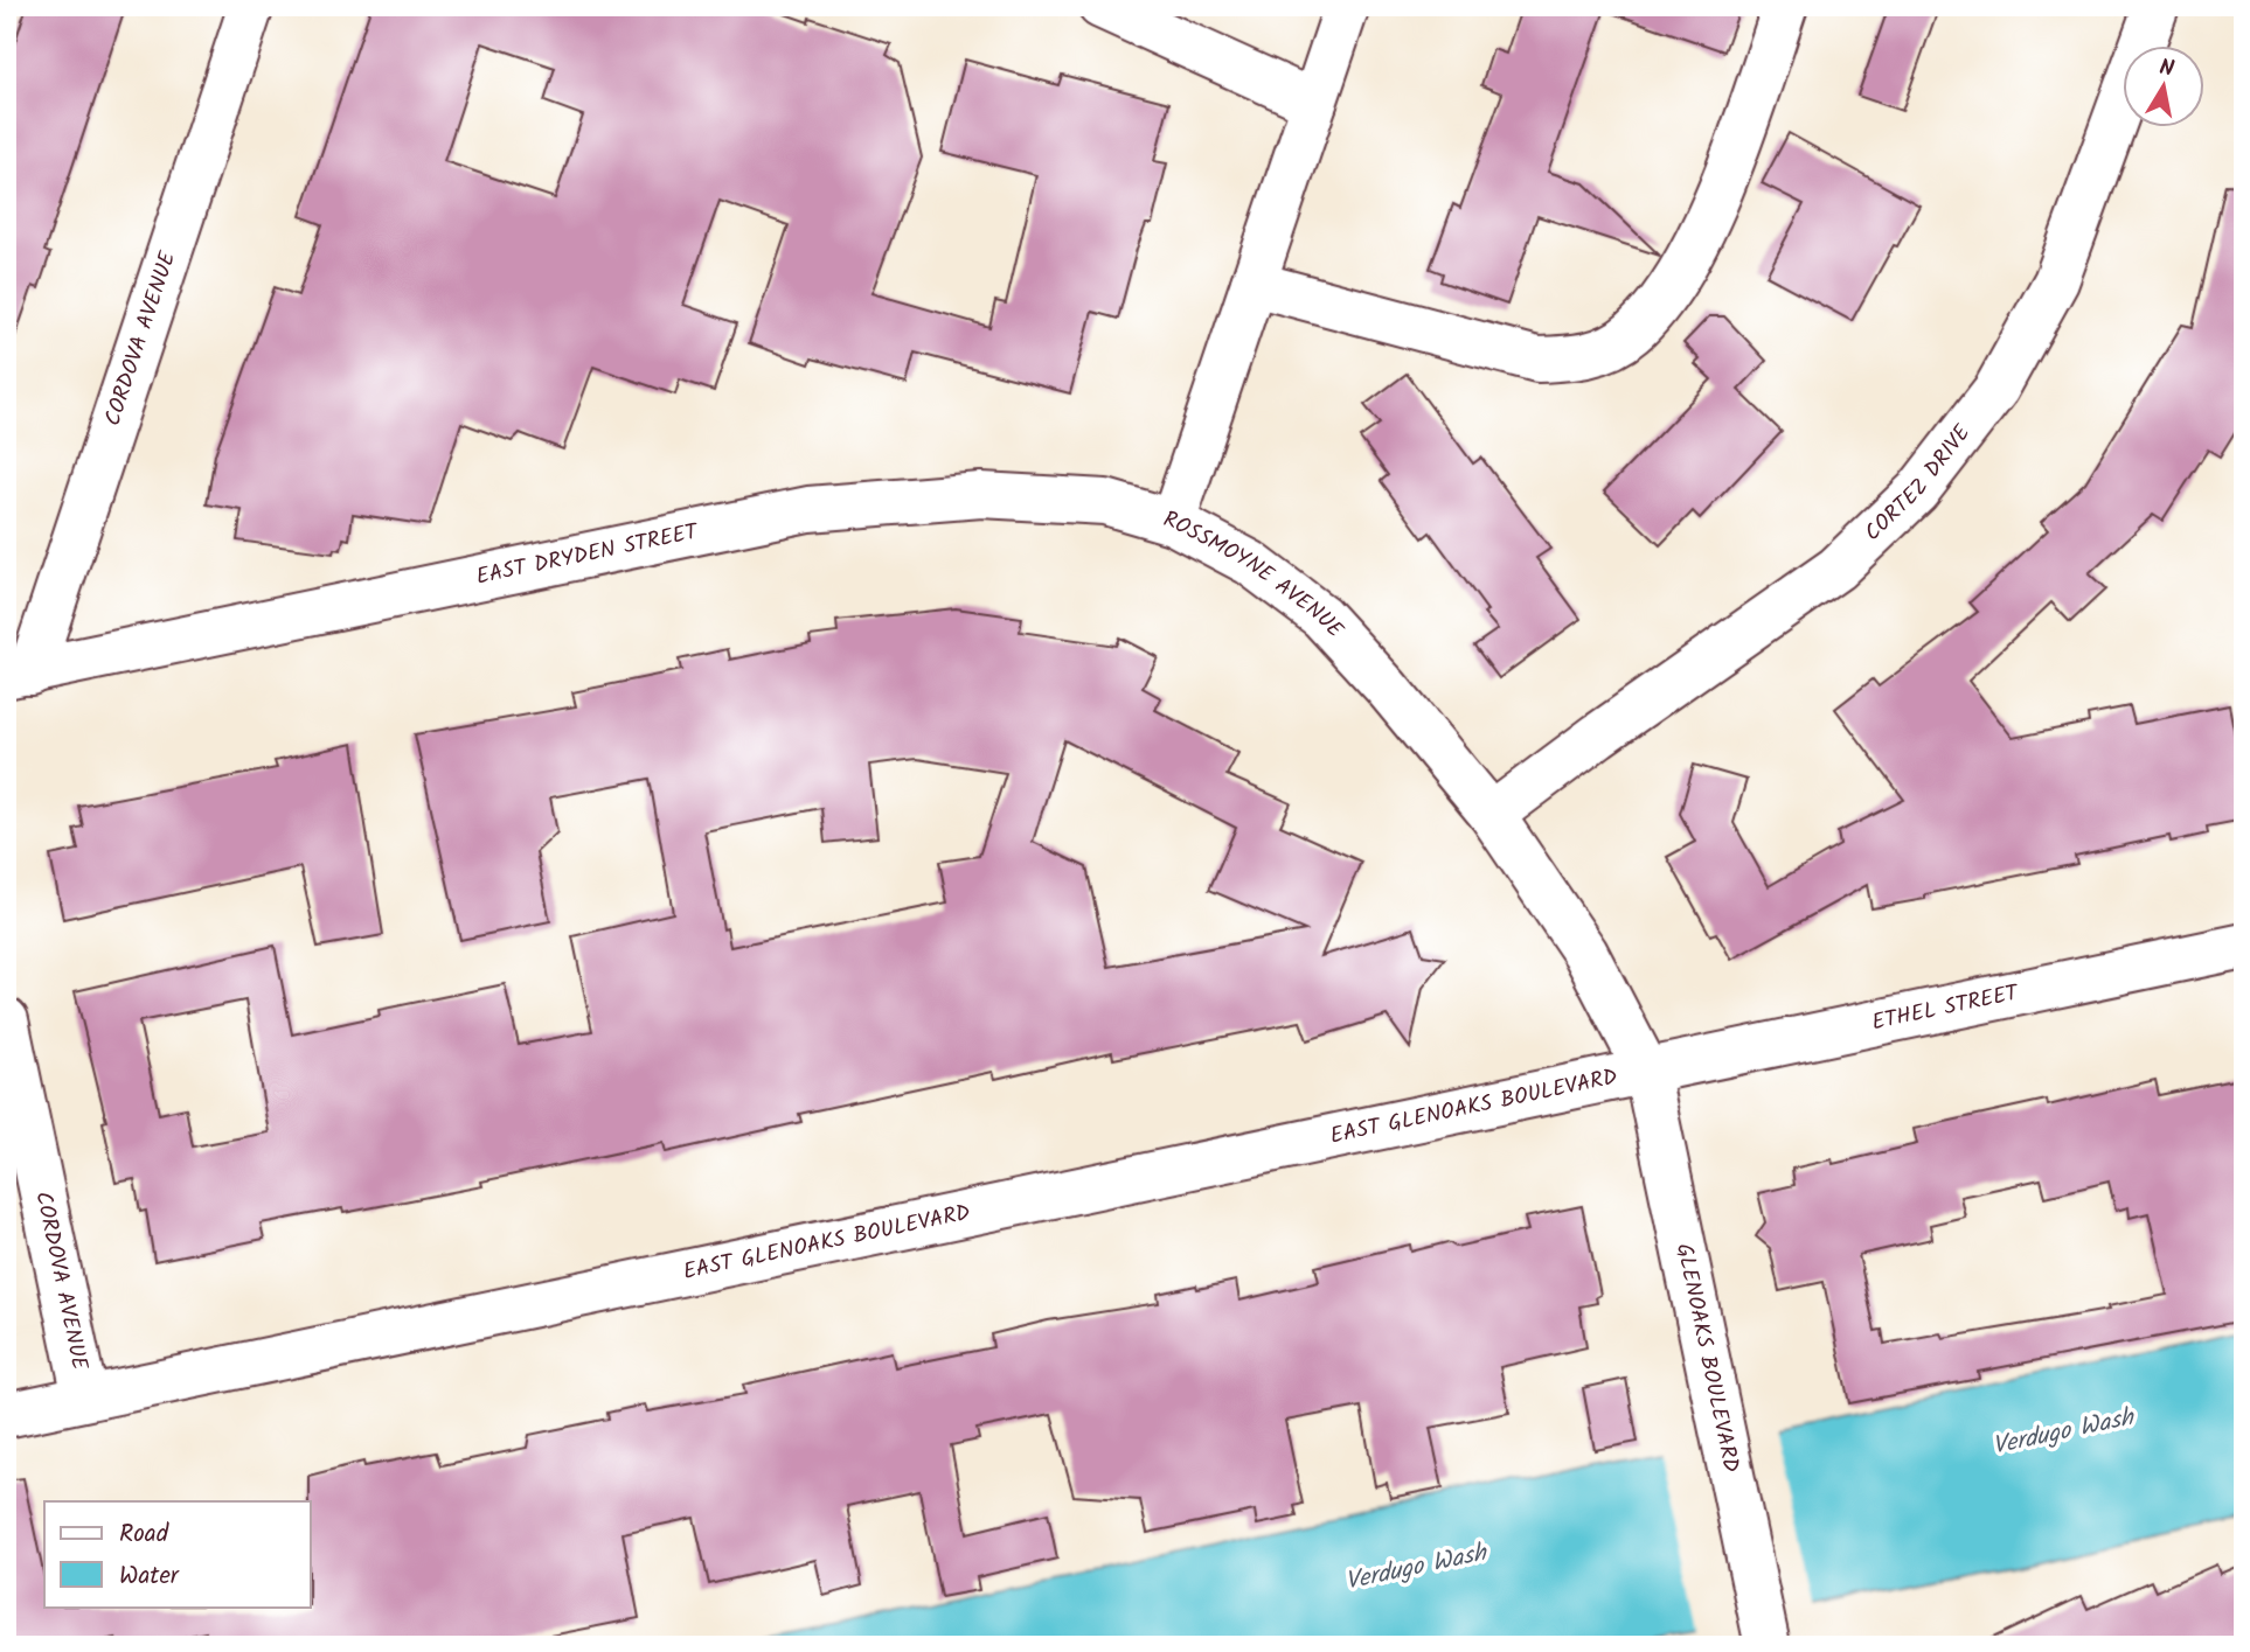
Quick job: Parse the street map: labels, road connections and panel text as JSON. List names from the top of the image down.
{
  "streets": {
    "street": [
      "CORDOVA AVENUE",
      "CORTEZ DRIVE",
      "EAST DRYDEN STREET",
      "ROSSMOYNE AVENUE",
      "ETHEL STREET",
      "EAST GLENOAKS BOULEVARD",
      "GLENOAKS BOULEVARD"
    ]
  },
  "crossings": [
    ["CORDOVA AVENUE", "EAST DRYDEN STREET"],
    ["CORDOVA AVENUE", "EAST GLENOAKS BOULEVARD"],
    ["CORTEZ DRIVE", "ROSSMOYNE AVENUE"],
    ["EAST DRYDEN STREET", "ROSSMOYNE AVENUE"],
    ["ROSSMOYNE AVENUE", "ETHEL STREET"],
    ["ROSSMOYNE AVENUE", "EAST GLENOAKS BOULEVARD"],
    ["ROSSMOYNE AVENUE", "GLENOAKS BOULEVARD"],
    ["ETHEL STREET", "EAST GLENOAKS BOULEVARD"],
    ["ETHEL STREET", "GLENOAKS BOULEVARD"],
    ["EAST GLENOAKS BOULEVARD", "GLENOAKS BOULEVARD"]
  ],
  "water": ["Verdugo Wash"],
  "legend": ["Road", "Water"],
  "north": "top"
}
